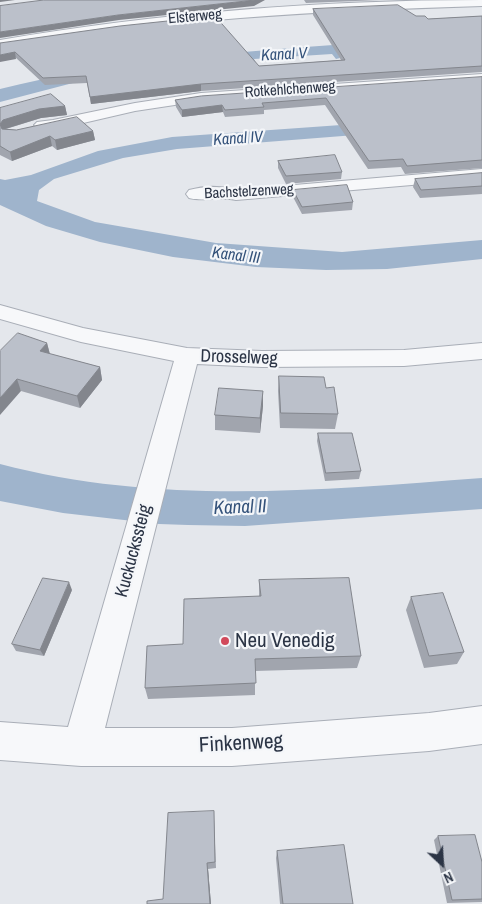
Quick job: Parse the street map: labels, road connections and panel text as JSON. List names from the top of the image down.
{
  "streets": {
    "street": [
      "Elsterweg",
      "Rotkehlchenweg",
      "Bachstelzenweg",
      "Drosselweg",
      "Kuckuckssteig",
      "Finkenweg"
    ]
  },
  "crossings": [
    ["Drosselweg", "Kuckuckssteig"],
    ["Kuckuckssteig", "Finkenweg"]
  ],
  "water": [
    "Kanal V",
    "Kanal IV",
    "Kanal III",
    "Kanal II"
  ],
  "places": ["Neu Venedig"],
  "north": "bottom right"
}
